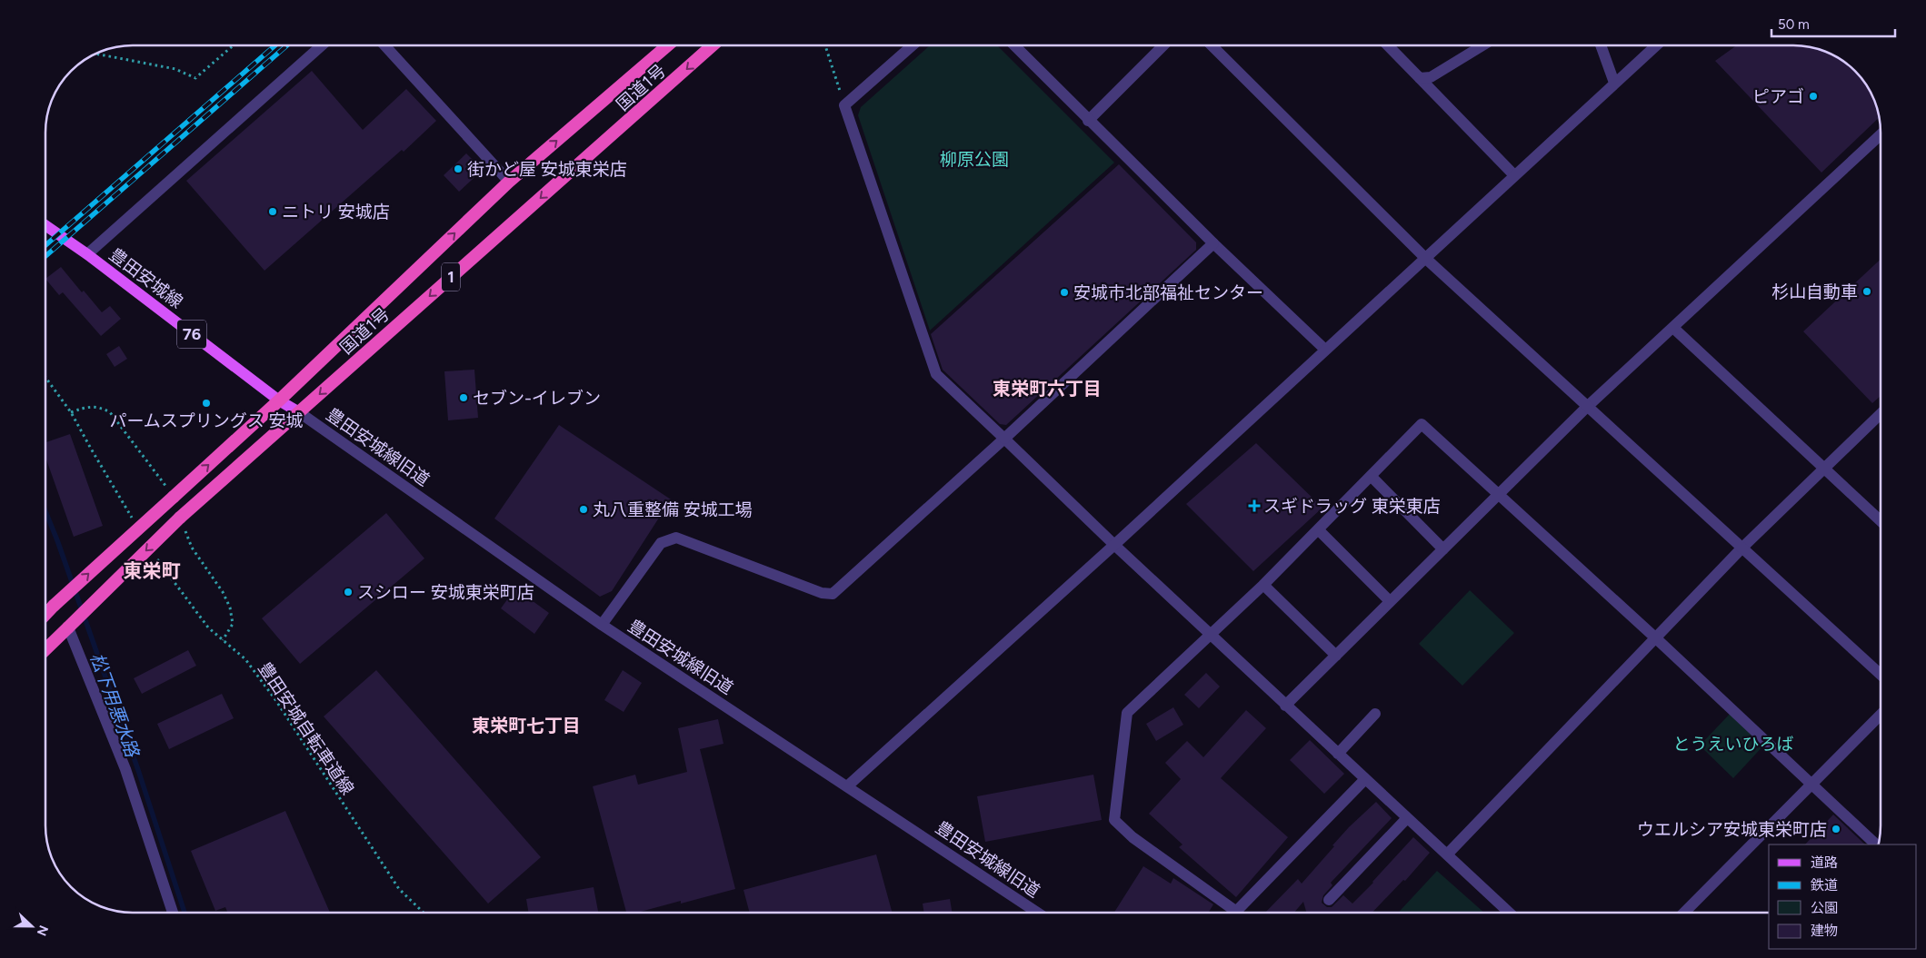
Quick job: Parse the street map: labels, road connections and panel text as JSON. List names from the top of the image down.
{
  "streets": {
    "highway": ["国道1号", "1"],
    "main road": ["豊田安城線", "76"],
    "street": ["豊田安城線旧道"],
    "path": ["豊田安城自転車道線"]
  },
  "crossings": [
    ["国道1号", "豊田安城線"],
    ["国道1号", "豊田安城線旧道"],
    ["豊田安城線", "豊田安城線旧道"]
  ],
  "districts": ["東栄町六丁目", "東栄町", "東栄町七丁目"],
  "water": ["松下用悪水路"],
  "parks": ["柳原公園", "とうえいひろば"],
  "places": {
    "other": [
      "ピアゴ",
      "街かど屋 安城東栄店",
      "ニトリ 安城店",
      "杉山自動車",
      "安城市北部福祉センター",
      "セブン-イレブン",
      "パームスプリングス 安城",
      "丸八重整備 安城工場",
      "スシロー 安城東栄町店",
      "ウエルシア安城東栄町店"
    ],
    "health": ["スギドラッグ 東栄東店"]
  },
  "legend": [
    "道路",
    "鉄道",
    "公園",
    "建物"
  ],
  "scale_bar": "50 m",
  "north": "right"
}
